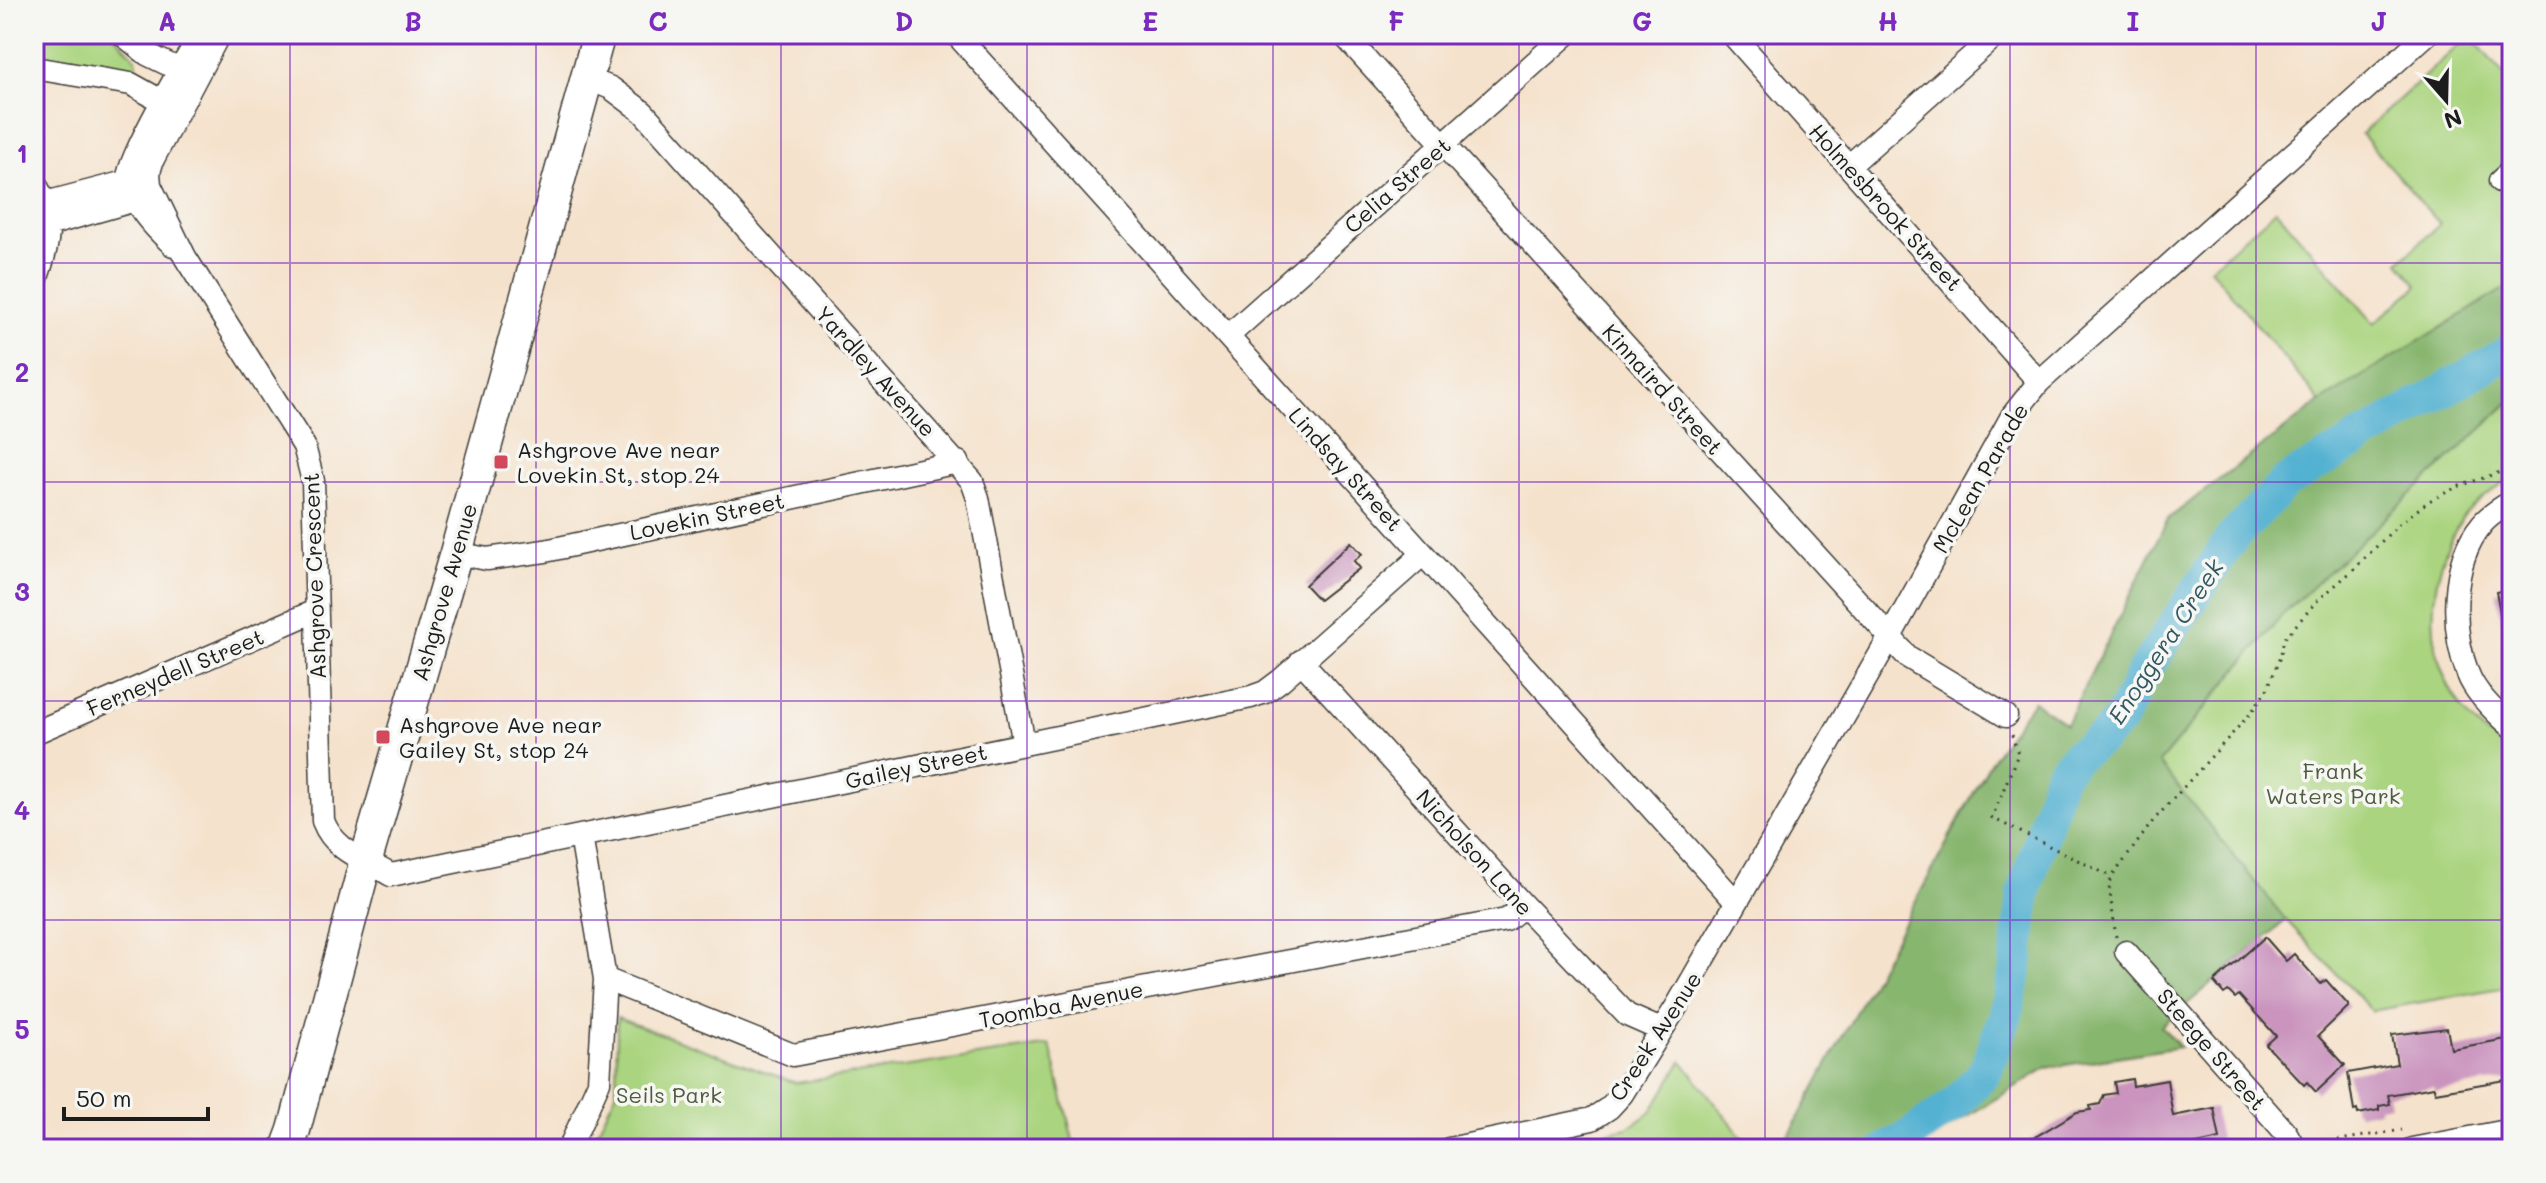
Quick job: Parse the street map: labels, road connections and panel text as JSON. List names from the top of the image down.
{
  "streets": {
    "main road": ["Ashgrove Avenue"],
    "street": [
      "Celia Street",
      "Holmesbrook Street",
      "Yardley Avenue",
      "Kinnaird Street",
      "Lindsay Street",
      "McLean Parade",
      "Lovekin Street",
      "Ashgrove Crescent",
      "Ferneydell Street",
      "Gailey Street",
      "Nicholson Lane",
      "Toomba Avenue",
      "Creek Avenue",
      "Steege Street"
    ]
  },
  "crossings": [
    ["Celia Street", "Kinnaird Street"],
    ["Celia Street", "Lindsay Street"],
    ["Holmesbrook Street", "McLean Parade"],
    ["Yardley Avenue", "Lovekin Street"],
    ["Yardley Avenue", "Ashgrove Avenue"],
    ["Yardley Avenue", "Gailey Street"],
    ["Kinnaird Street", "McLean Parade"],
    ["Lindsay Street", "McLean Parade"],
    ["Lindsay Street", "Gailey Street"],
    ["Lindsay Street", "Creek Avenue"],
    ["McLean Parade", "Creek Avenue"],
    ["Lovekin Street", "Ashgrove Avenue"],
    ["Ashgrove Crescent", "Ashgrove Avenue"],
    ["Ashgrove Crescent", "Ferneydell Street"],
    ["Ashgrove Crescent", "Gailey Street"],
    ["Ashgrove Avenue", "Gailey Street"],
    ["Gailey Street", "Nicholson Lane"],
    ["Nicholson Lane", "Toomba Avenue"],
    ["Nicholson Lane", "Creek Avenue"]
  ],
  "water": ["Enoggera Creek"],
  "parks": ["Frank Waters Park", "Seils Park"],
  "places": {
    "transit": ["Ashgrove Ave near Lovekin St, stop 24", "Ashgrove Ave near Gailey St, stop 24"]
  },
  "scale_bar": "50 m",
  "north": "bottom",
  "grid": {
    "columns": [
      "A",
      "B",
      "C",
      "D",
      "E",
      "F",
      "G",
      "H",
      "I",
      "J"
    ],
    "rows": [
      "1",
      "2",
      "3",
      "4",
      "5"
    ]
  }
}
